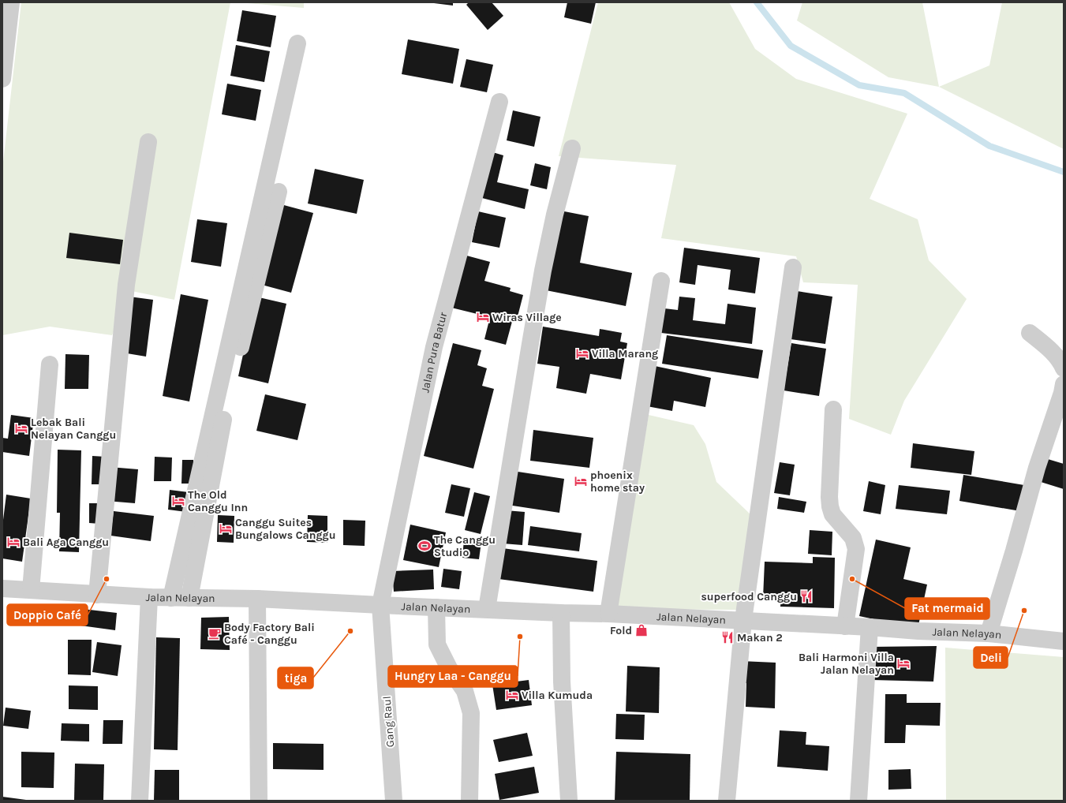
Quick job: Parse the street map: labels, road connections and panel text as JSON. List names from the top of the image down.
{
  "streets": {
    "street": ["Jalan Pura Batur", "Jalan Nelayan", "Gang Raul"]
  },
  "crossings": [
    ["Jalan Pura Batur", "Jalan Nelayan"],
    ["Jalan Pura Batur", "Gang Raul"],
    ["Jalan Nelayan", "Gang Raul"]
  ],
  "places": {
    "hotel": [
      "Wiras Village",
      "Villa Marang",
      "Lebak Bali Nelayan Canggu",
      "phoenix home stay",
      "The Old Canggu Inn",
      "Canggu Suites Bungalows Canggu",
      "Bali Aga Canggu",
      "Bali Harmoni Villa Jalan Nelayan",
      "Villa Kumuda"
    ],
    "sports": ["The Canggu Studio"],
    "other": [
      "Doppio Café",
      "Fat mermaid",
      "Deli",
      "tiga",
      "Hungry Laa - Canggu"
    ],
    "restaurant": ["superfood Canggu", "Makan 2"],
    "shop": ["Fold"],
    "cafe": ["Body Factory Bali Café - Canggu"]
  }
}
